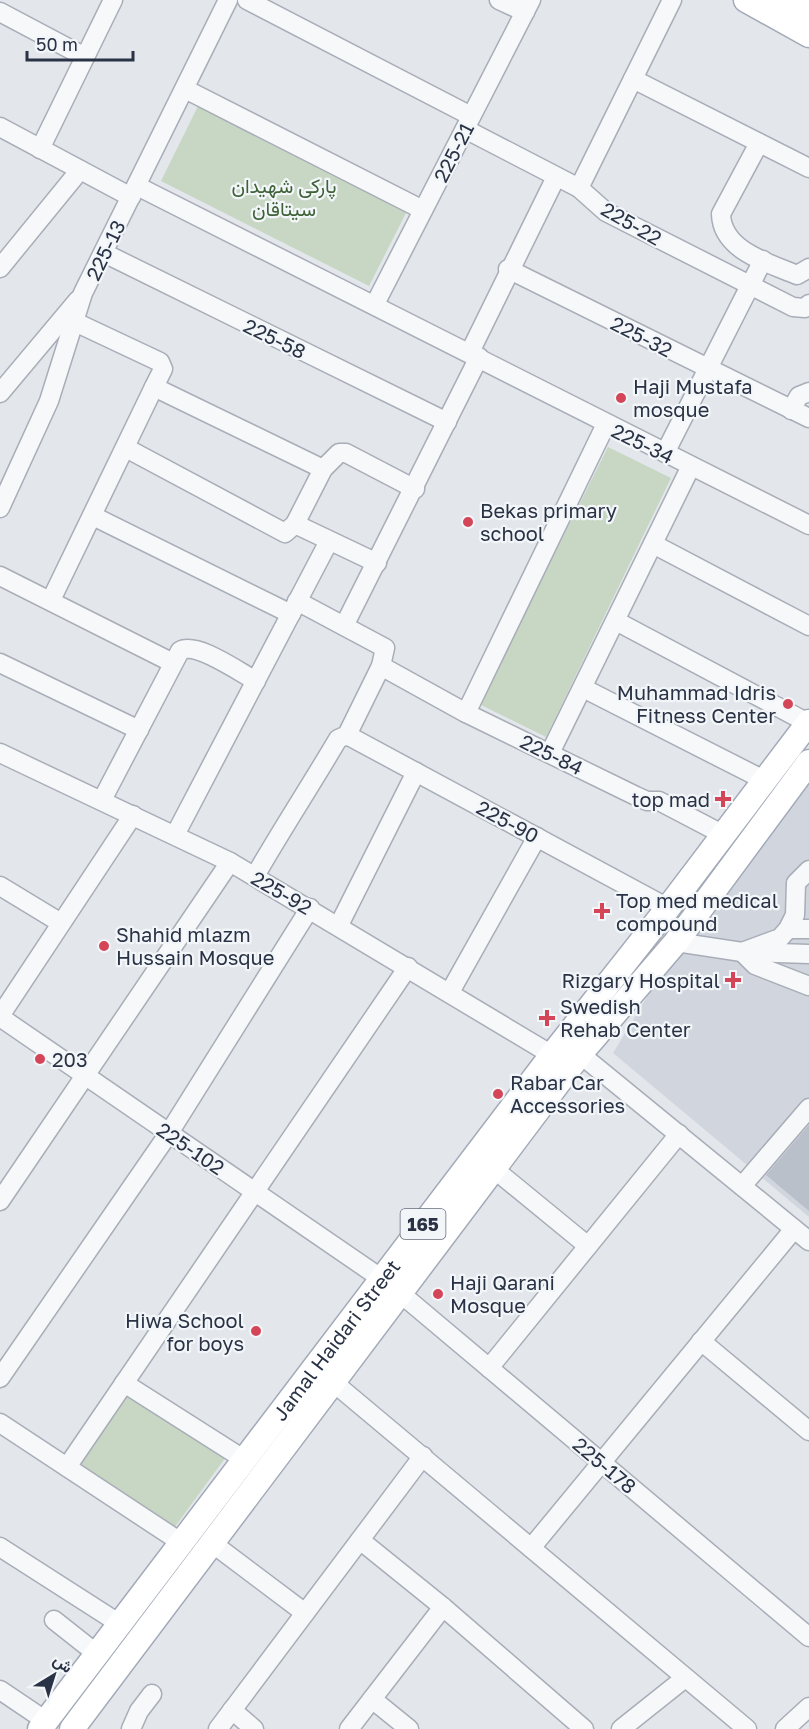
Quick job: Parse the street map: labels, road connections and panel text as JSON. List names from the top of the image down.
{
  "streets": {
    "main road": ["165", "Jamal Haidari Street"],
    "street": [
      "225-21",
      "225-22",
      "225-13",
      "225-32",
      "225-58",
      "225-34",
      "225-84",
      "225-90",
      "225-92",
      "225-102",
      "225-178"
    ]
  },
  "crossings": [
    ["225-21", "225-22"],
    ["225-21", "225-34"],
    ["225-13", "225-58"],
    ["225-13", "225-34"],
    ["225-84", "Jamal Haidari Street"],
    ["225-90", "Jamal Haidari Street"],
    ["225-92", "Jamal Haidari Street"],
    ["225-102", "Jamal Haidari Street"],
    ["225-102", "225-178"],
    ["Jamal Haidari Street", "225-178"]
  ],
  "parks": ["پارکی شهیدان سیتاقان"],
  "places": {
    "other": [
      "Haji Mustafa mosque",
      "Bekas primary school",
      "Muhammad Idris Fitness Center",
      "Shahid mlazm Hussain Mosque",
      "203",
      "Rabar Car Accessories",
      "Haji Qarani Mosque",
      "Hiwa School for boys"
    ],
    "health": [
      "top mad",
      "Top med medical compound",
      "Rizgary Hospital",
      "Swedish Rehab Center"
    ]
  },
  "scale_bar": "50 m",
  "north": "top right"
}
